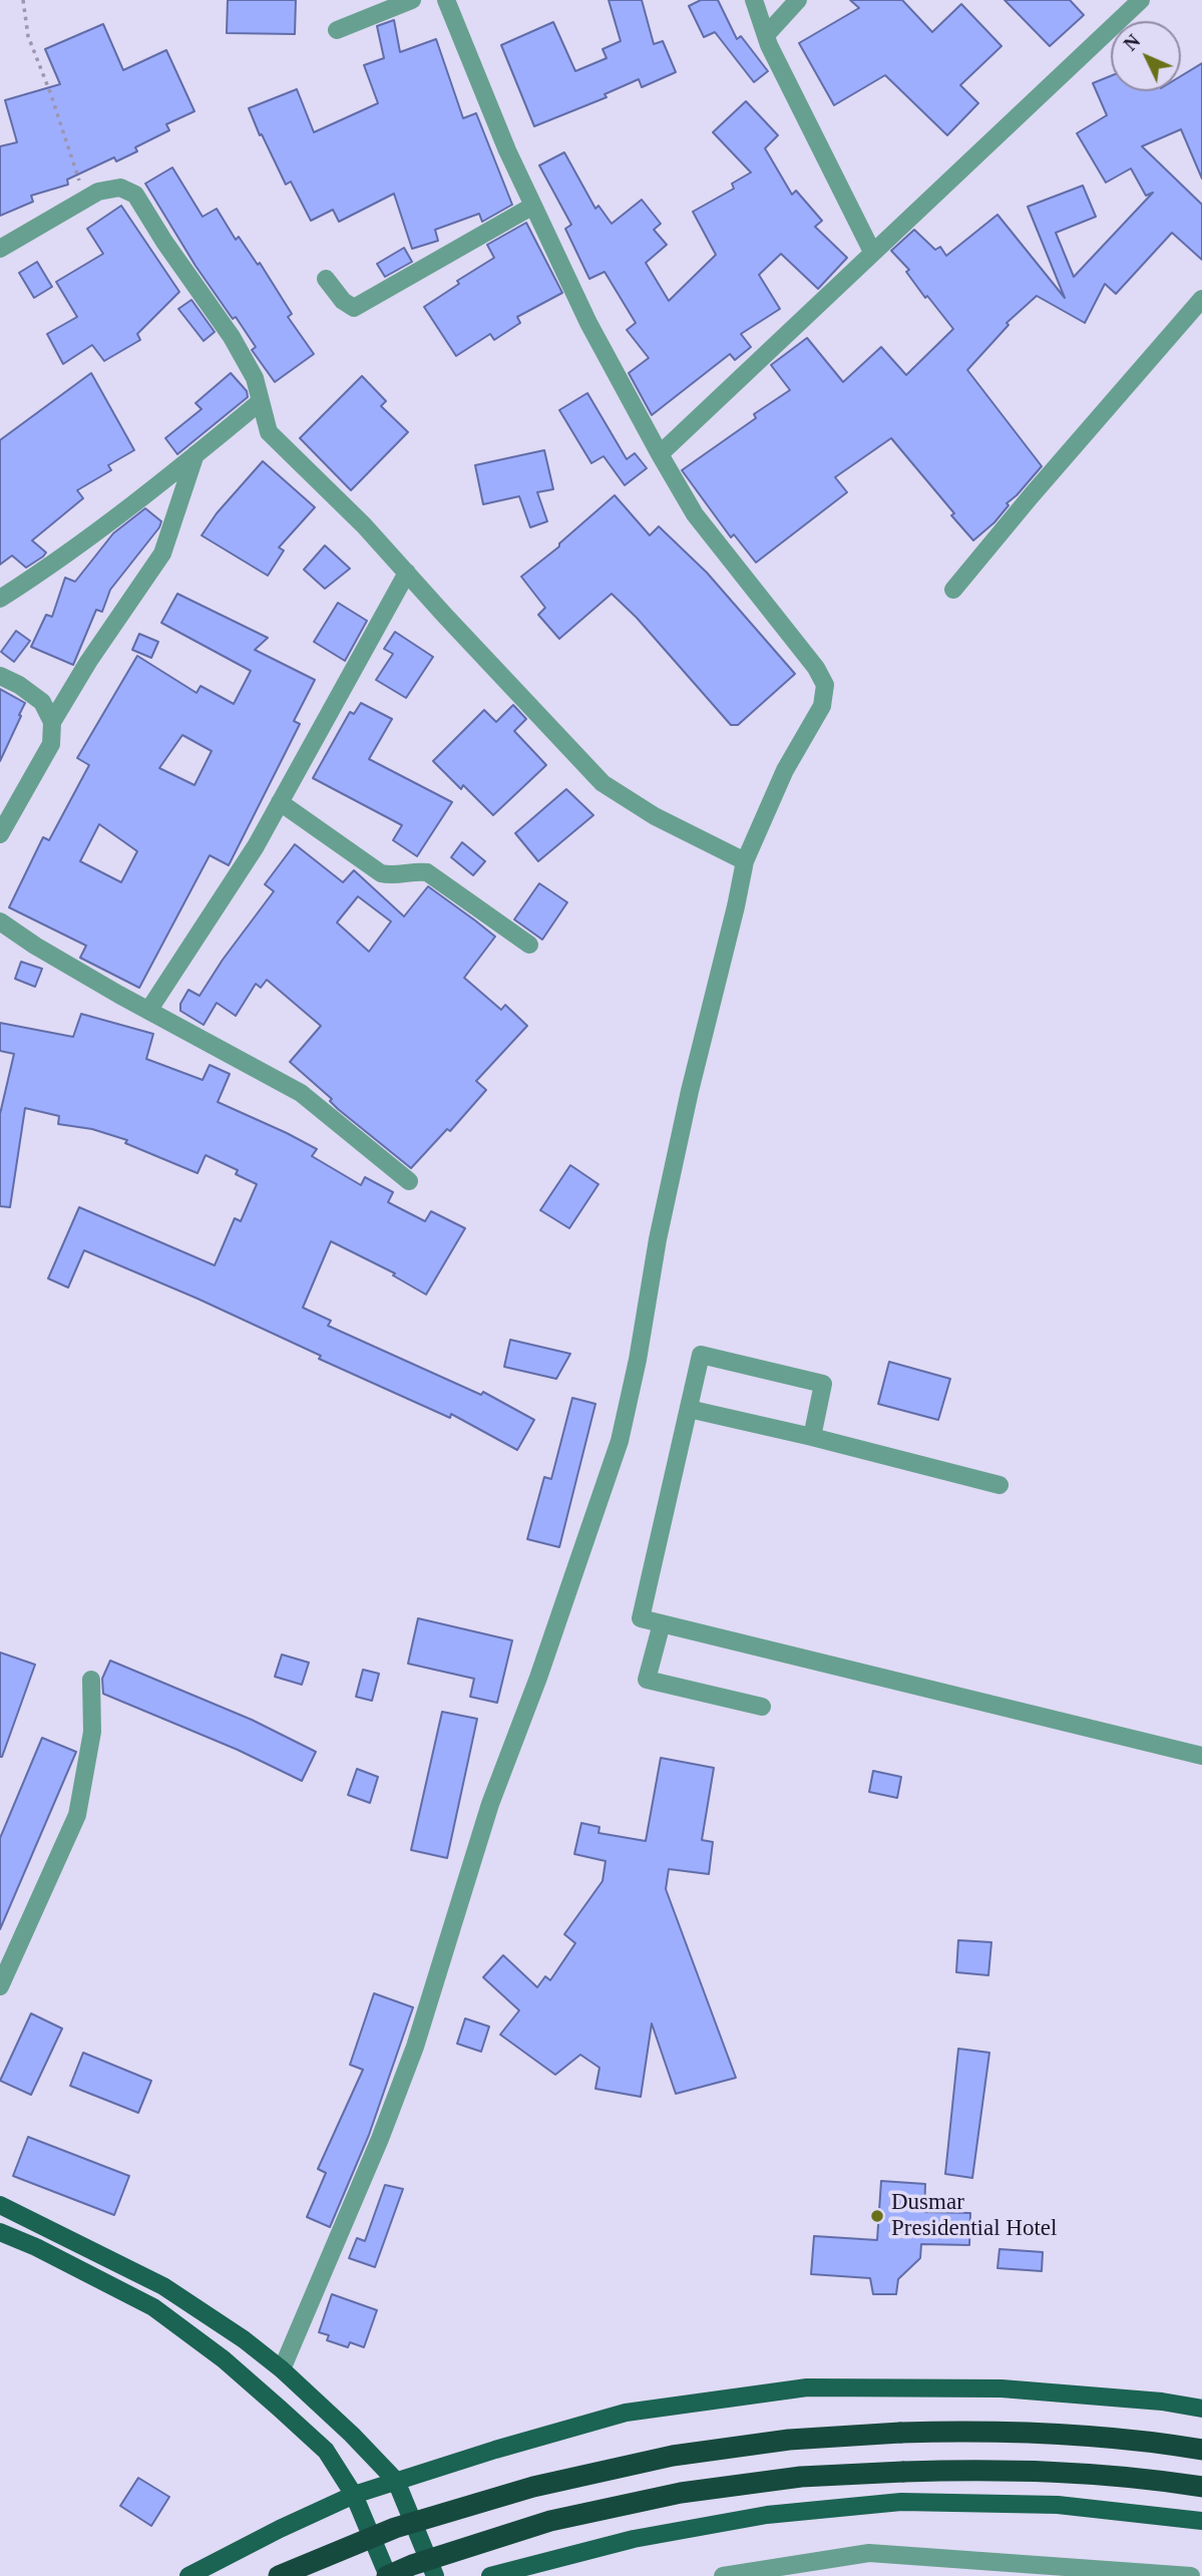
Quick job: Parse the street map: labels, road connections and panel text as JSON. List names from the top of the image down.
{
  "places": ["Dusmar Presidential Hotel"],
  "north": "top left"
}
